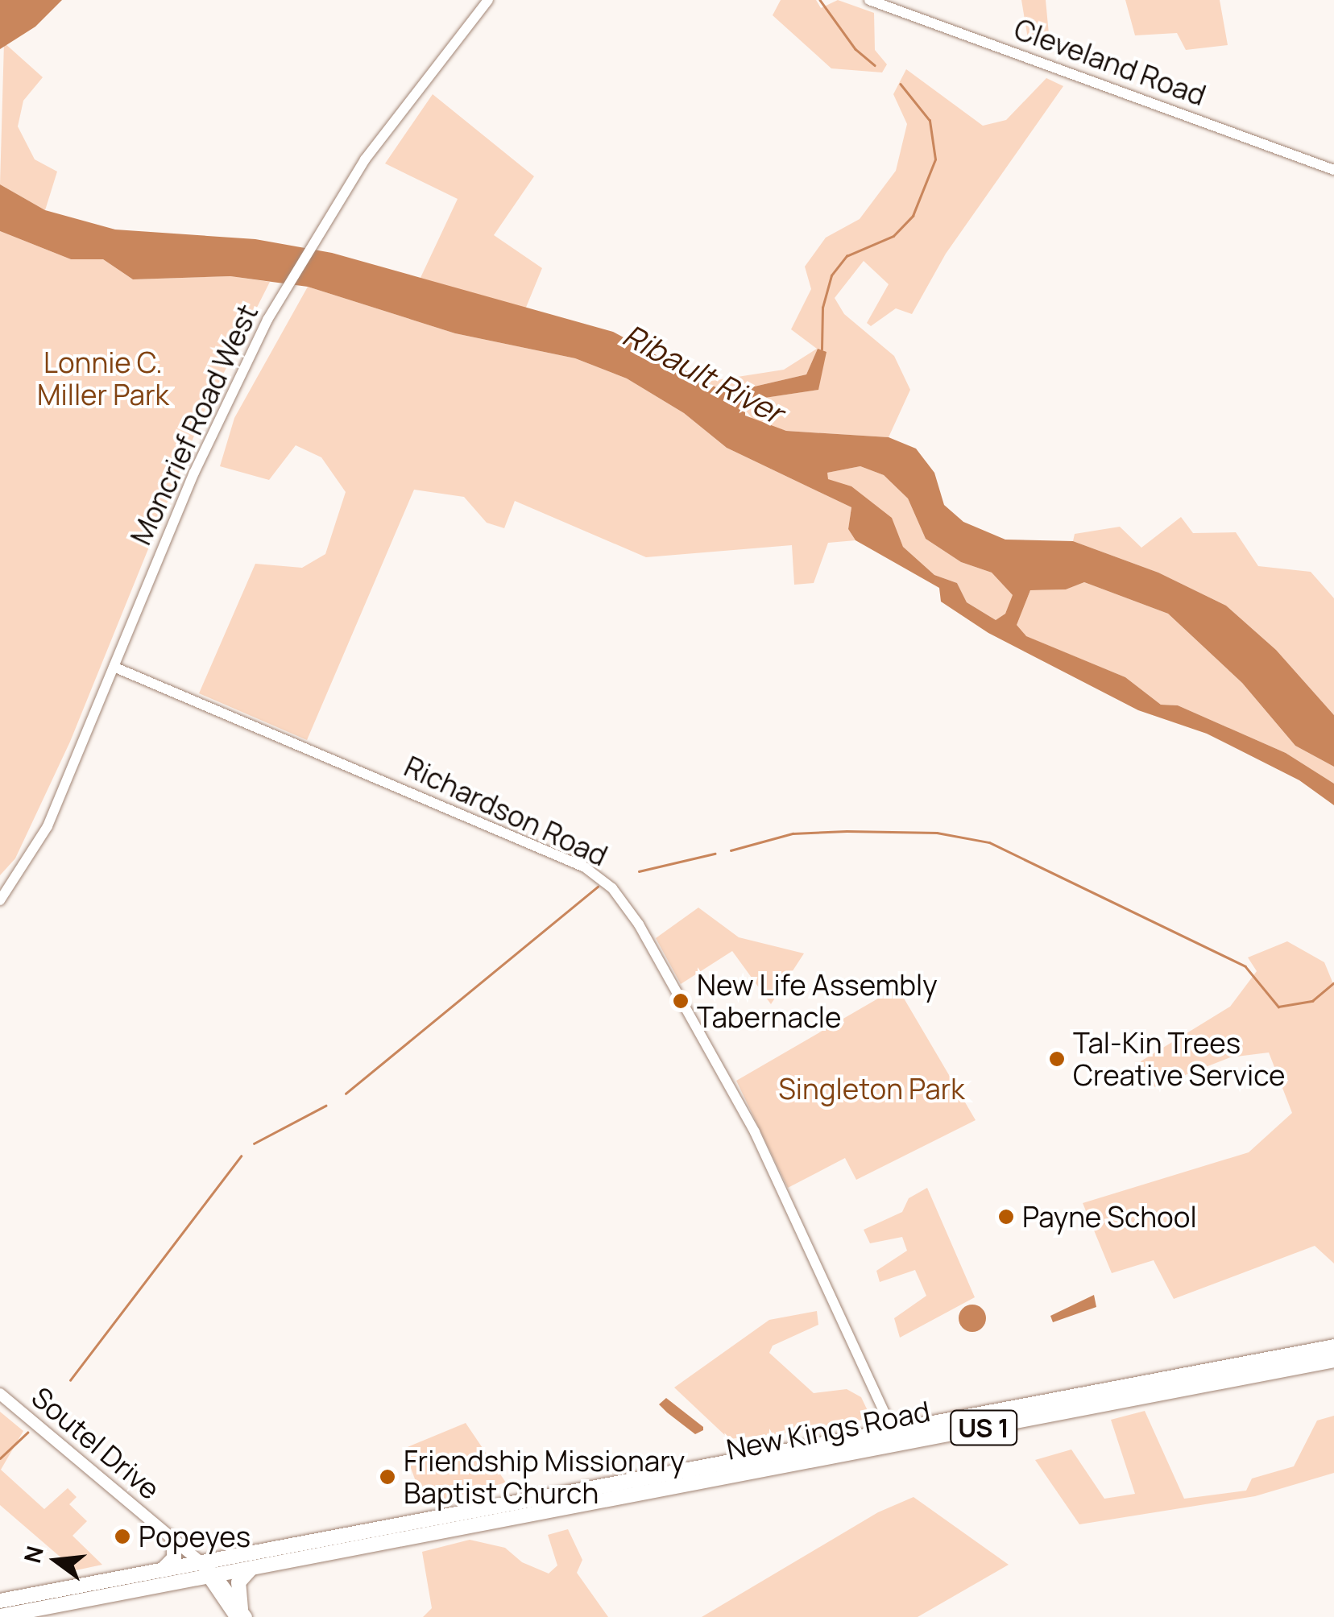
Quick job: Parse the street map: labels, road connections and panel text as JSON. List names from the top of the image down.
{
  "streets": {
    "highway": ["US 1", "New Kings Road"],
    "main road": ["Soutel Drive"],
    "street": ["Cleveland Road", "Moncrief Road West", "Richardson Road"]
  },
  "crossings": [
    ["Moncrief Road West", "Richardson Road"],
    ["Richardson Road", "New Kings Road"],
    ["New Kings Road", "Soutel Drive"]
  ],
  "water": ["Ribault River"],
  "parks": ["Lonnie C. Miller Park", "Singleton Park"],
  "places": [
    "New Life Assembly Tabernacle",
    "Tal-Kin Trees Creative Service",
    "Payne School",
    "Friendship Missionary Baptist Church",
    "Popeyes"
  ],
  "north": "left"
}
